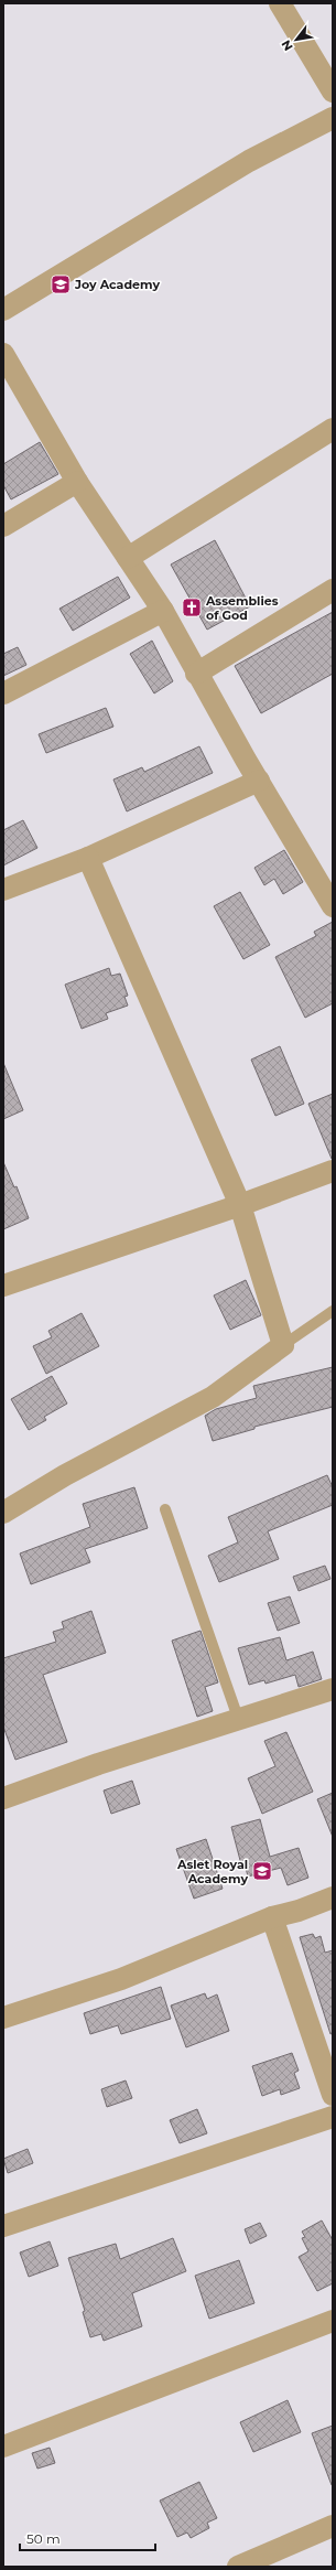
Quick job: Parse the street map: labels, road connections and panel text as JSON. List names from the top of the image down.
{
  "places": {
    "school or university": ["Joy Academy", "Aslet Royal Academy"],
    "church": ["Assemblies of God"]
  },
  "scale_bar": "50 m",
  "north": "bottom left"
}
